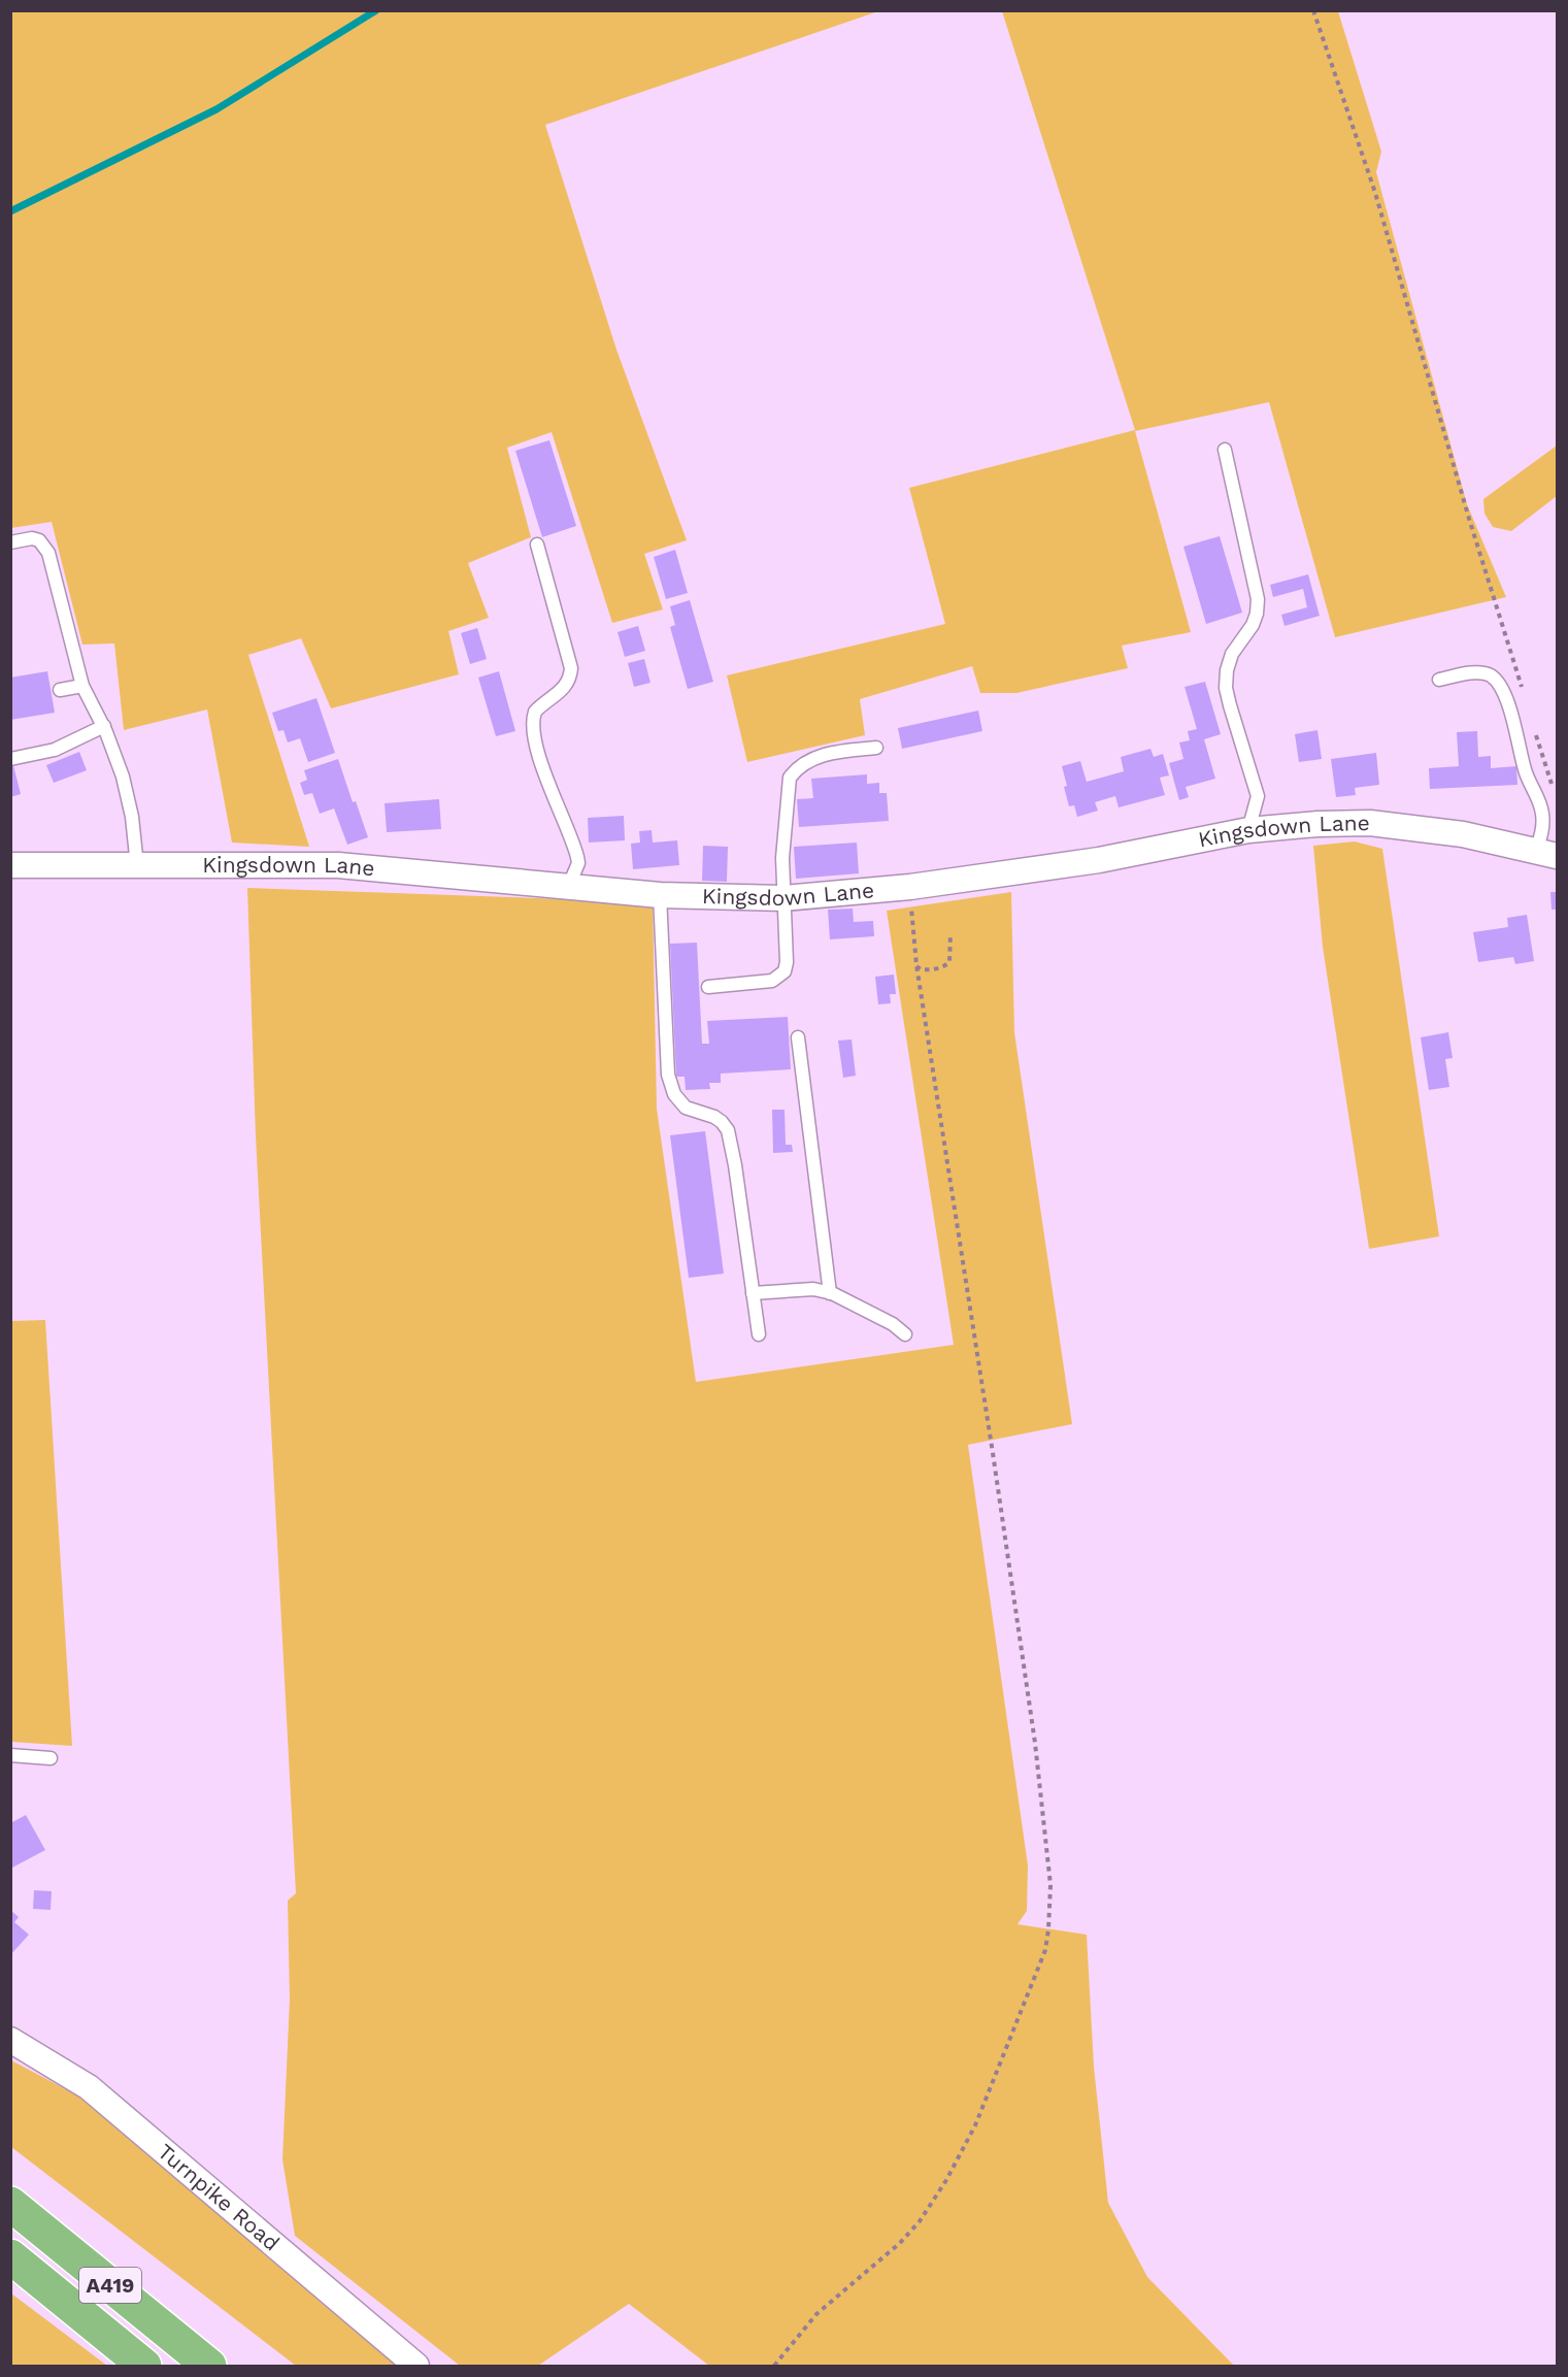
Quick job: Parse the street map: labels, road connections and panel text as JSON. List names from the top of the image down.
{
  "streets": {
    "highway": ["A419"],
    "street": ["Kingsdown Lane", "Turnpike Road"]
  }
}
